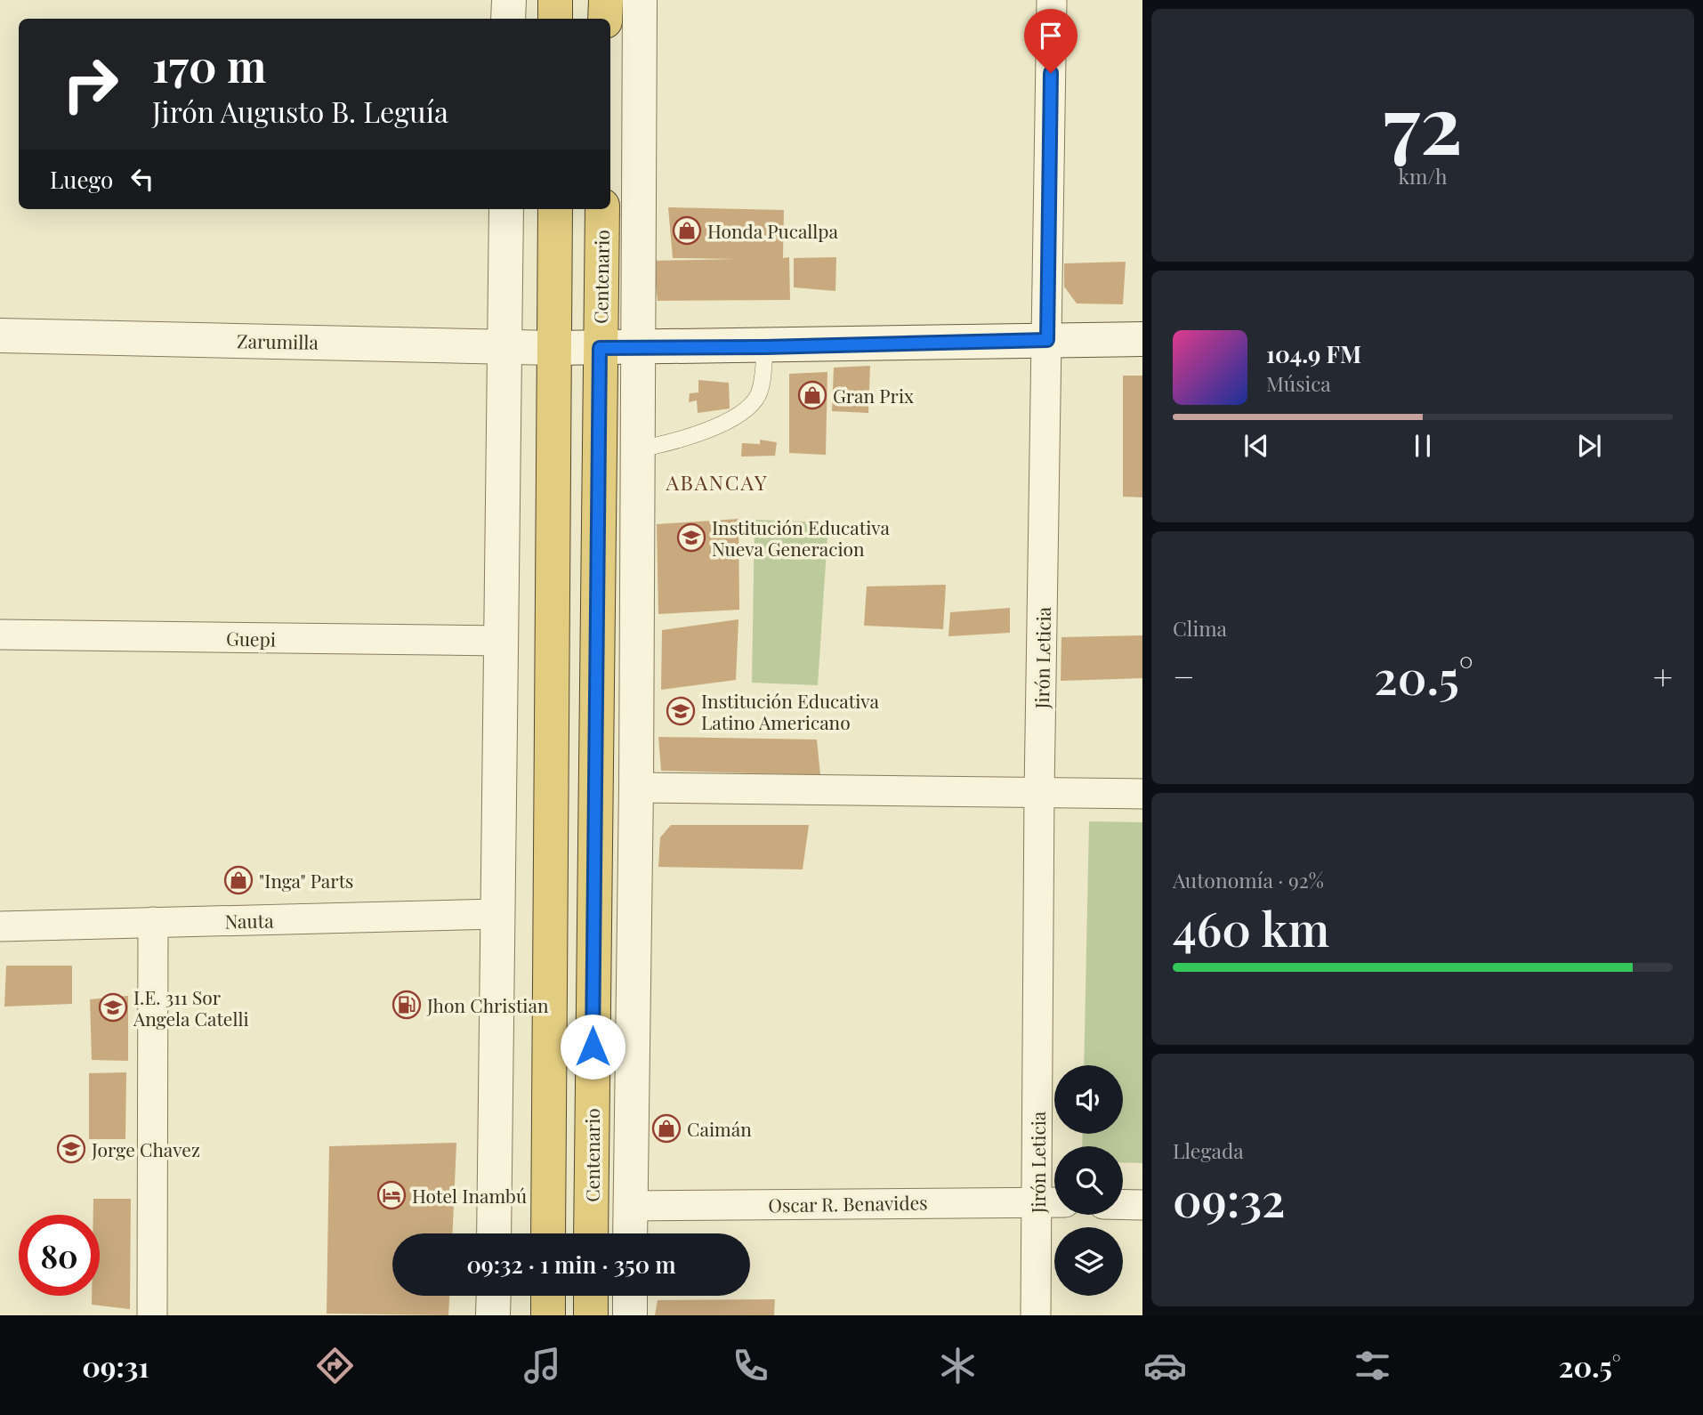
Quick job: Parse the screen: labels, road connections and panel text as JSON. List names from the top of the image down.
{
  "streets": {
    "highway": ["Centenario"],
    "street": [
      "Zarumilla",
      "Guepi",
      "Jirón Leticia",
      "Nauta",
      "Oscar R. Benavides"
    ]
  },
  "crossings": [
    ["Centenario", "Zarumilla"],
    ["Zarumilla", "Jirón Leticia"],
    ["Jirón Leticia", "Oscar R. Benavides"]
  ],
  "districts": ["ABANCAY"],
  "places": {
    "shop": [
      "Honda Pucallpa",
      "Gran Prix",
      "\"Inga\" Parts",
      "Caimán"
    ],
    "school or university": [
      "Institución Educativa Nueva Generacion",
      "Institución Educativa Latino Americano",
      "I.E. 311 Sor Angela Catelli",
      "Jorge Chavez"
    ],
    "fuel station": ["Jhon Christian"],
    "hotel": ["Hotel Inambú"]
  },
  "page": {
    "tile": [
      ["72", "km/h"],
      "Clima",
      ["Autonomía · 92%", "460 km"],
      ["Llegada", "09:32"]
    ],
    "turn": ["170 m", "Jirón Augusto B. Leguía"],
    "then": "Luego",
    "song": ["104.9 FM", "Música"],
    "heat": ["−", "20.5°", "+"],
    "limit": "80",
    "trip": "09:32 · 1 min · 350 m",
    "tabs": ["09:31", "20.5°"]
  }
}
